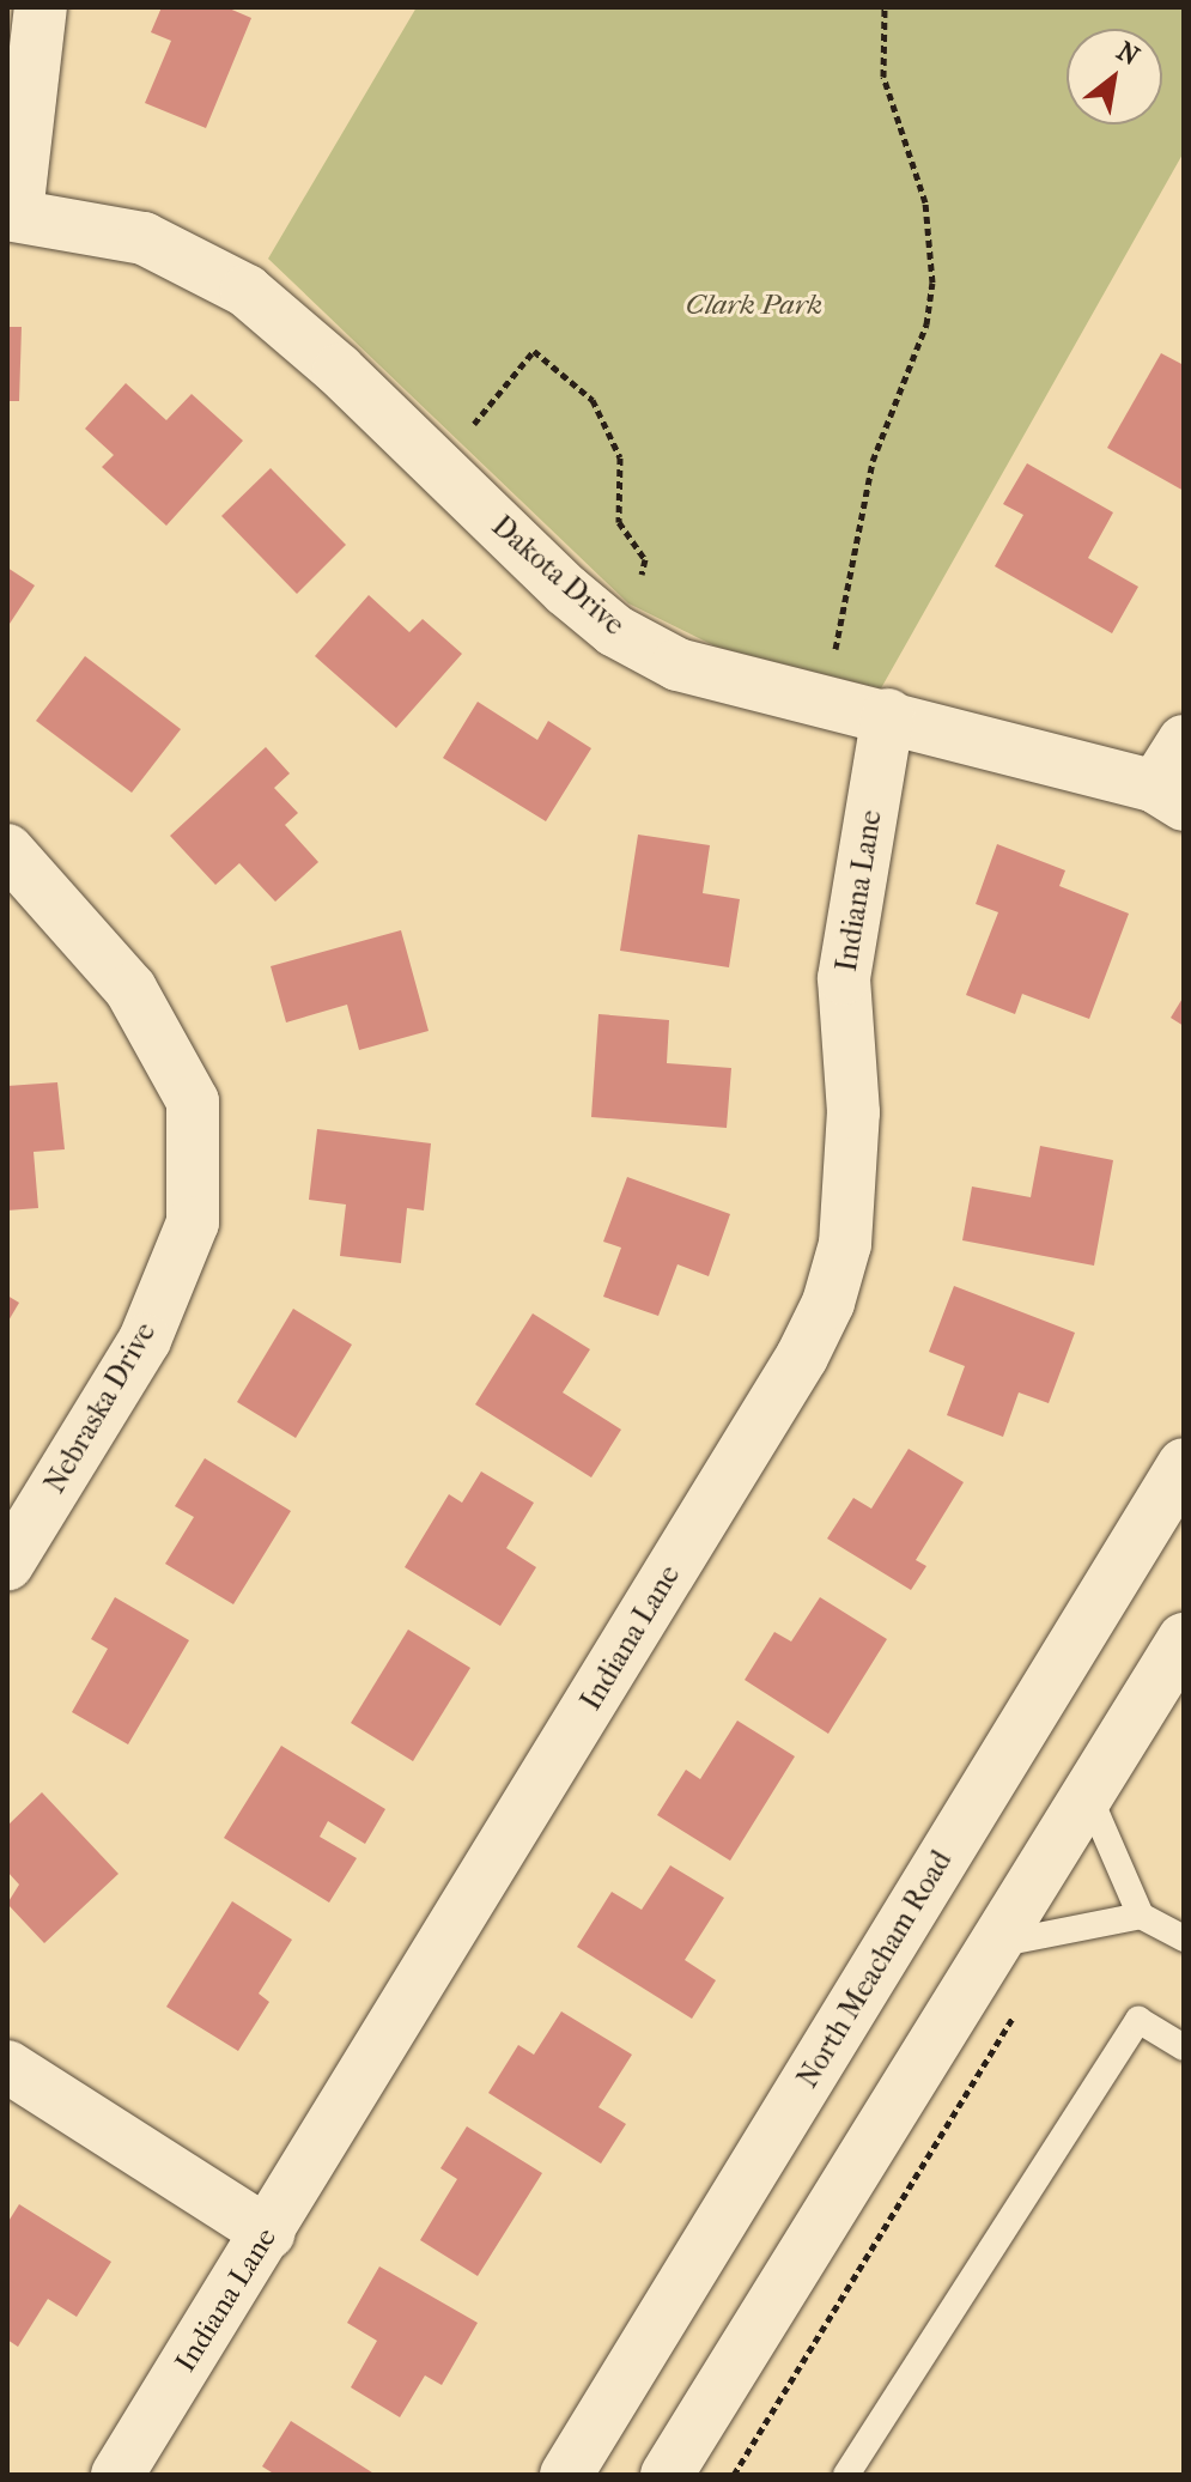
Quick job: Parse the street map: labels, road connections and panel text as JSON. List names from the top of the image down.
{
  "streets": {
    "street": [
      "Dakota Drive",
      "Indiana Lane",
      "Nebraska Drive",
      "North Meacham Road"
    ]
  },
  "crossings": [
    ["Dakota Drive", "Indiana Lane"]
  ],
  "parks": ["Clark Park"],
  "north": "top right"
}
